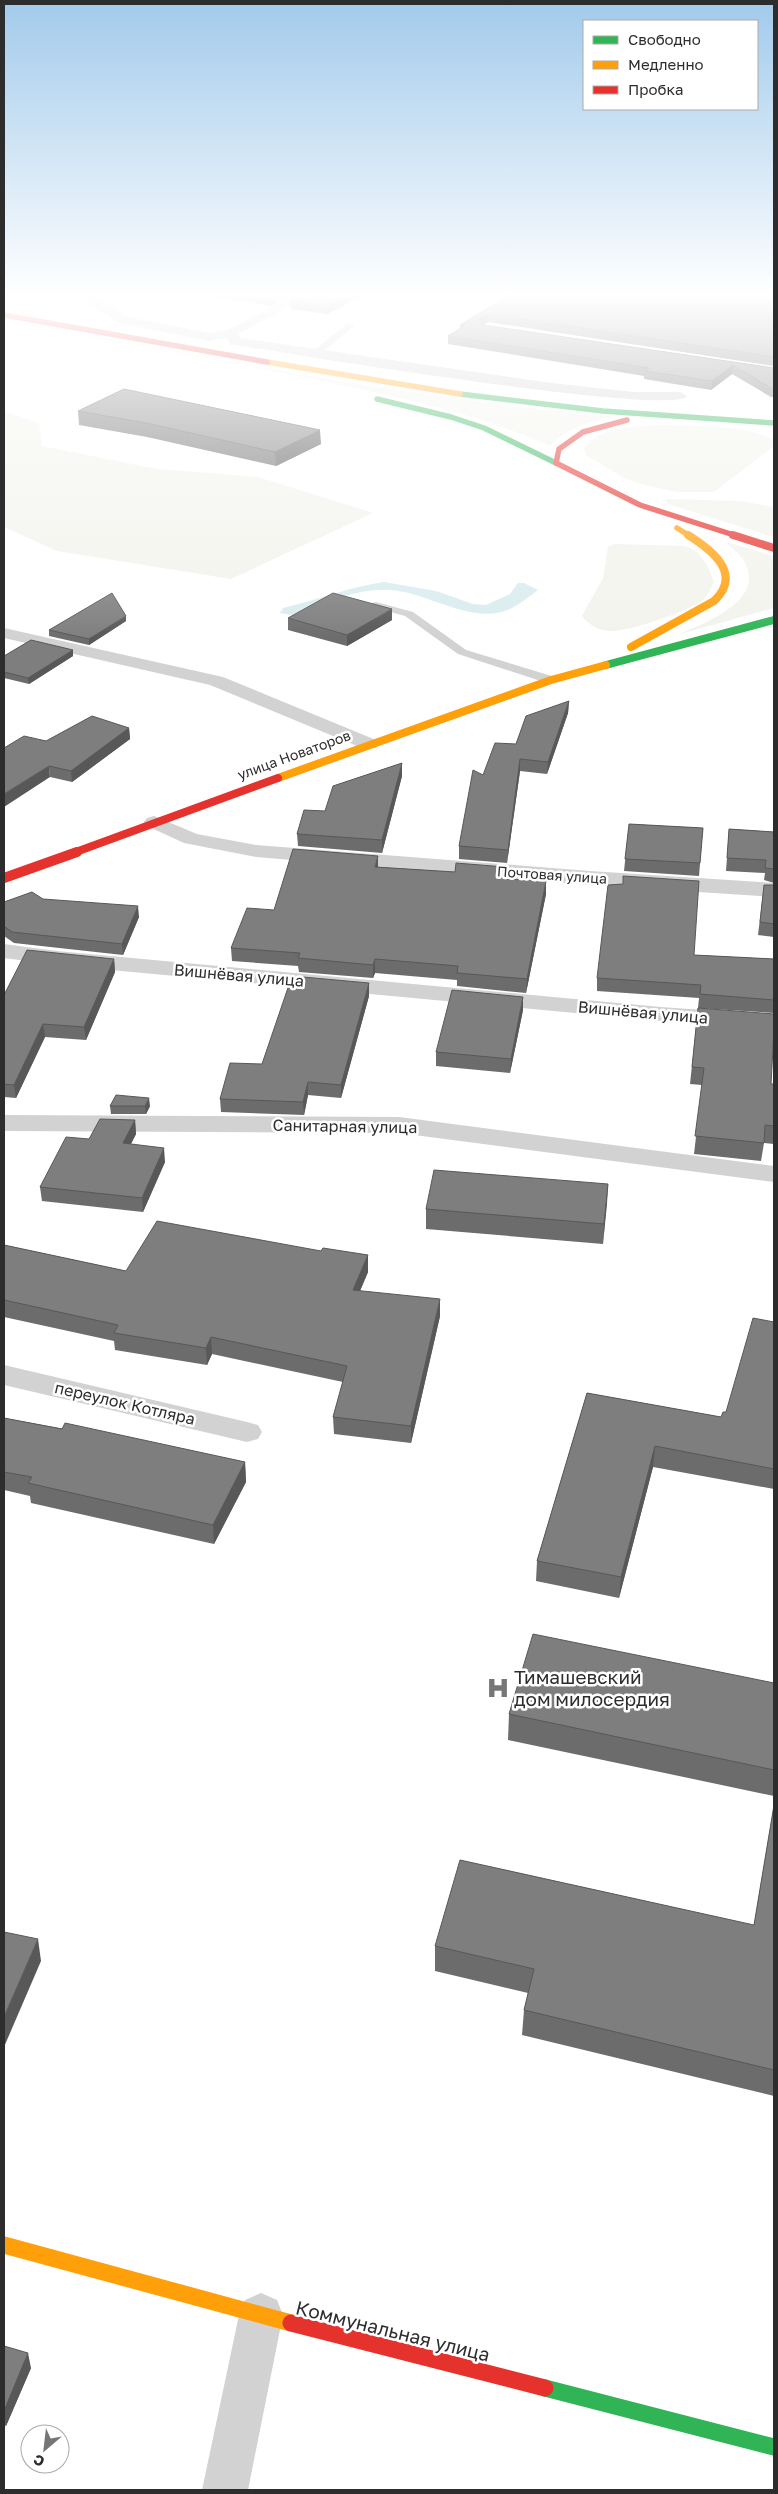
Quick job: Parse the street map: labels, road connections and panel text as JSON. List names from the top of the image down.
{
  "streets": {
    "main road": ["улица Новаторов", "Коммунальная улица"],
    "street": [
      "Почтовая улица",
      "Вишнёвая улица",
      "Санитарная улица",
      "переулок Котляра"
    ]
  },
  "crossings": [
    ["улица Новаторов", "Почтовая улица"]
  ],
  "places": {
    "hospital": ["Тимашевский дом милосердия"]
  },
  "legend": ["Свободно", "Медленно", "Пробка"],
  "north": "bottom left"
}
